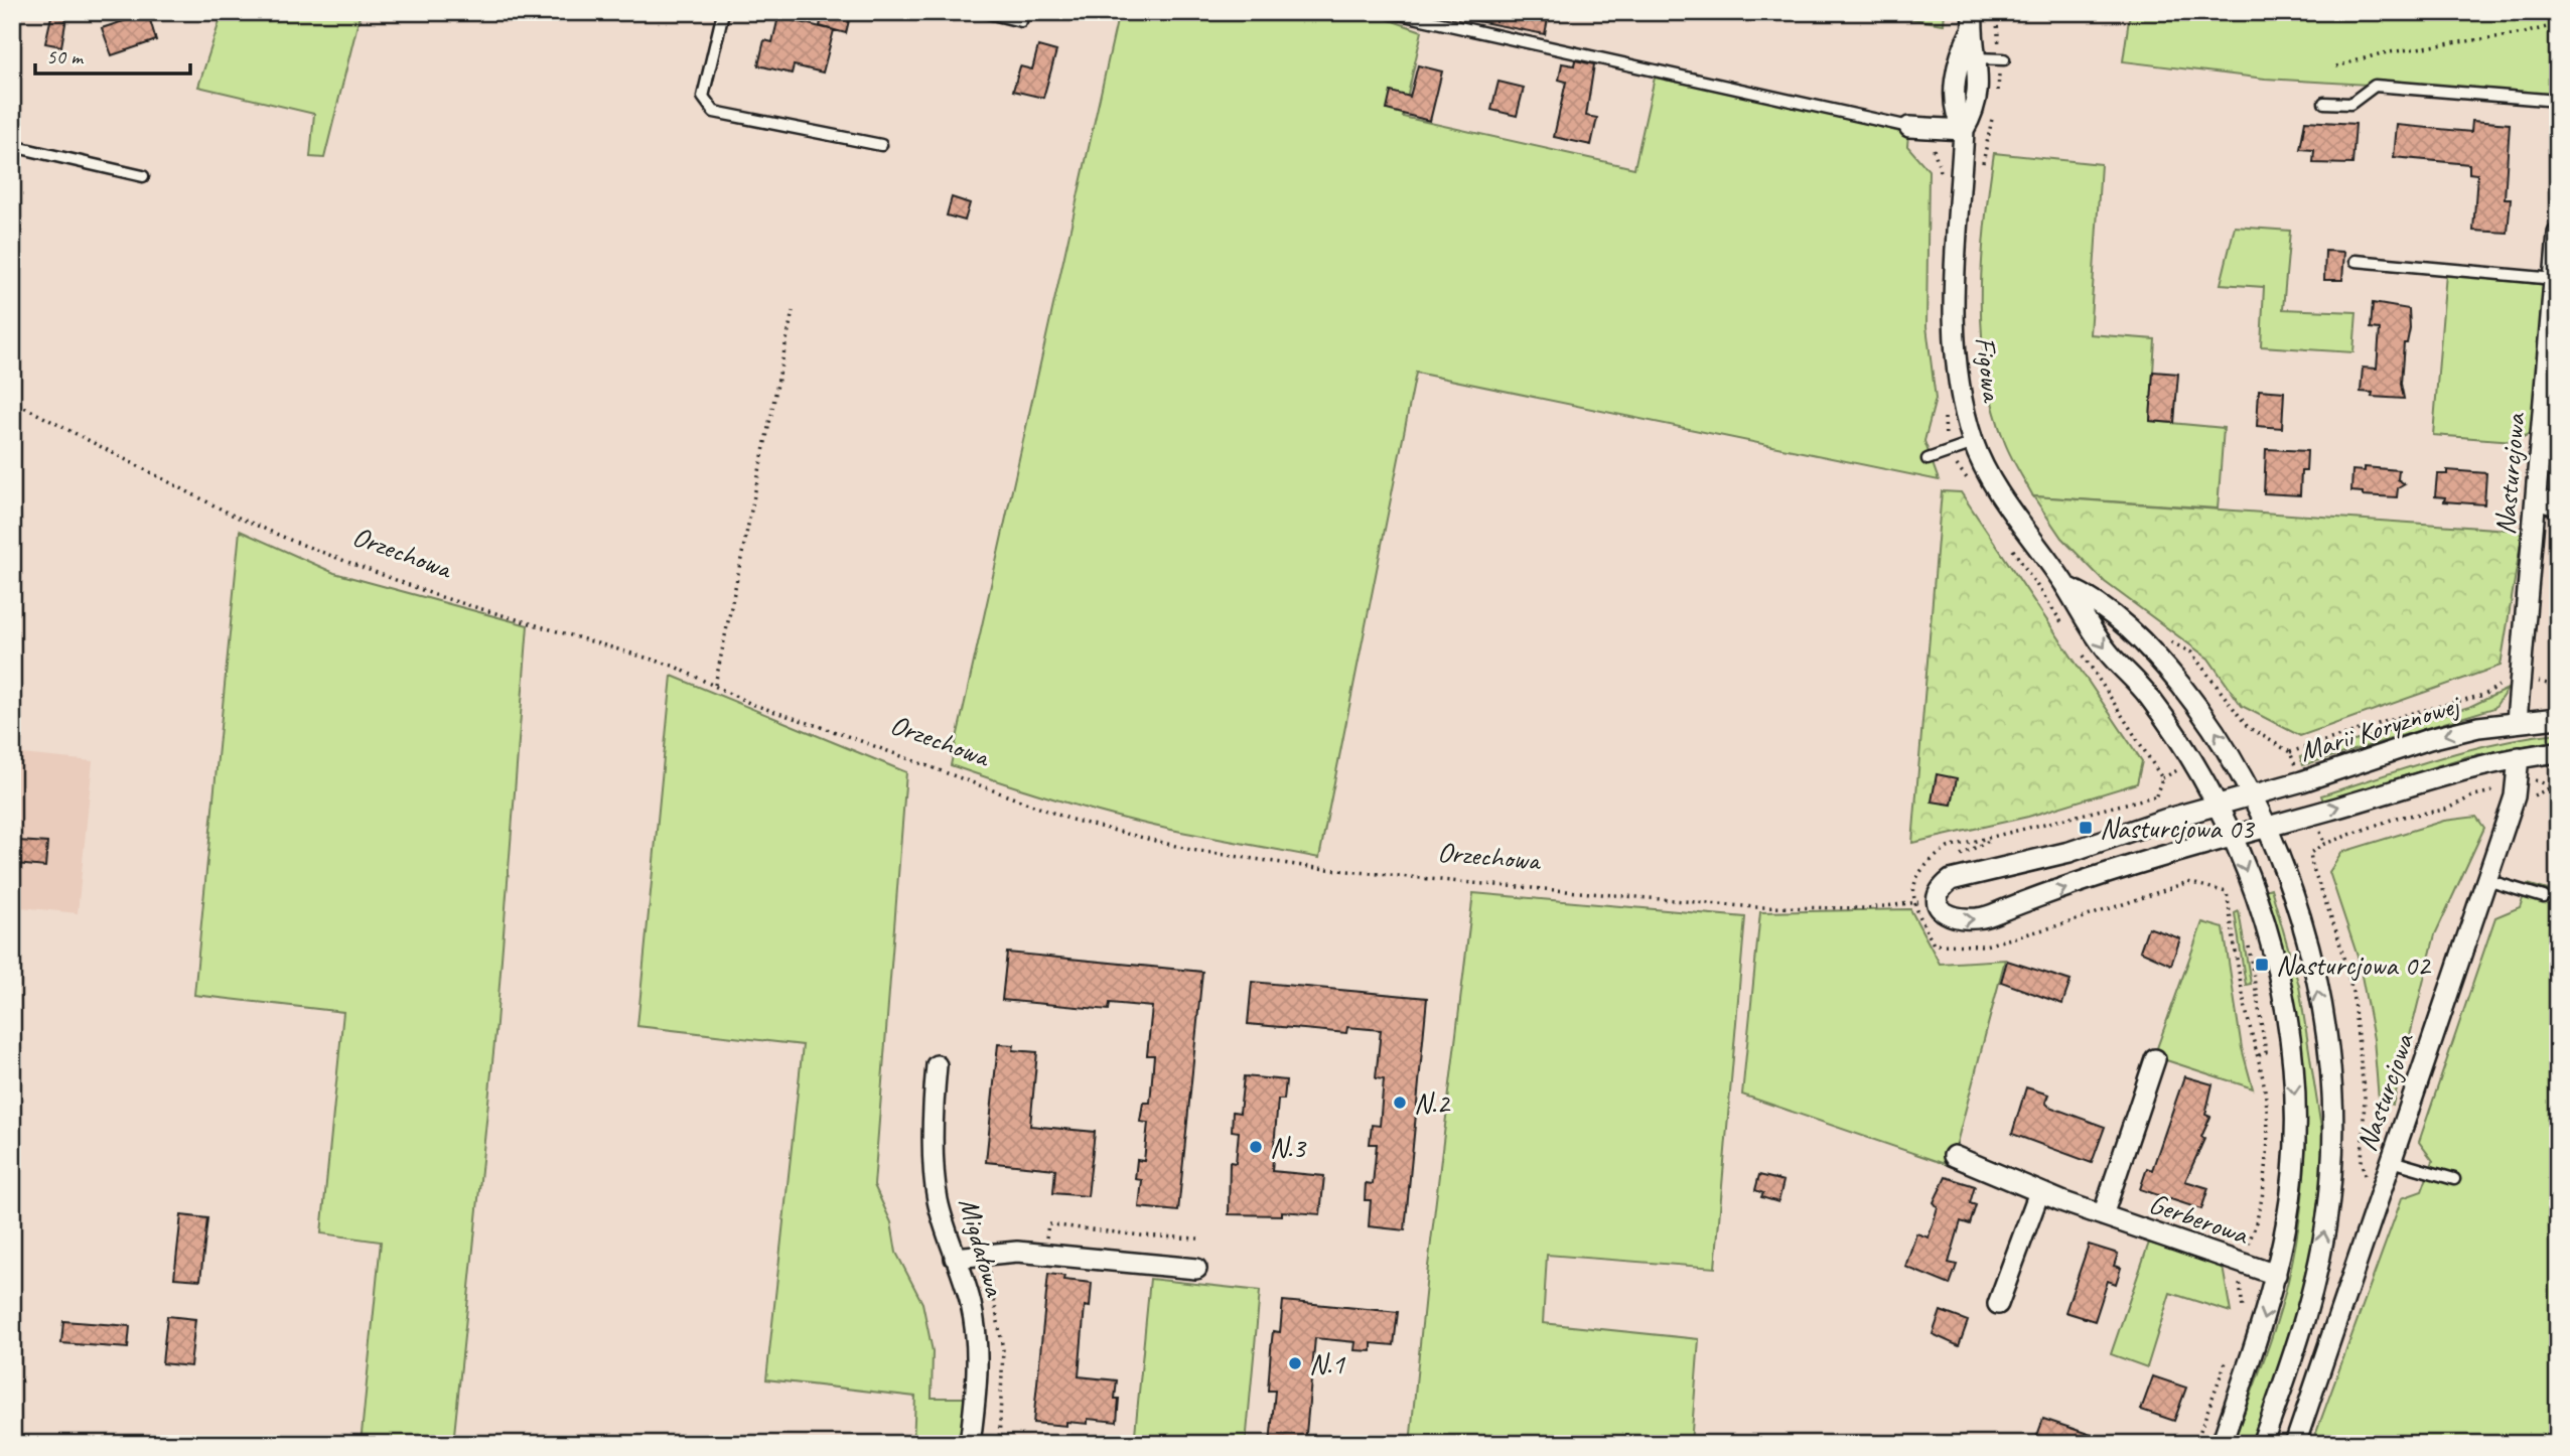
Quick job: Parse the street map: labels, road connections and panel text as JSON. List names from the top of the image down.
{
  "streets": {
    "street": [
      "Figowa",
      "Nasturcjowa",
      "Marii Koryznowej",
      "Gerberowa",
      "Migdałowa"
    ],
    "path": ["Orzechowa"]
  },
  "crossings": [
    ["Figowa", "Marii Koryznowej"],
    ["Figowa", "Gerberowa"],
    ["Nasturcjowa", "Marii Koryznowej"]
  ],
  "places": {
    "transit": ["Nasturcjowa 03", "Nasturcjowa 02"],
    "other": ["N.2", "N.3", "N.1"]
  },
  "scale_bar": "50 m"
}
